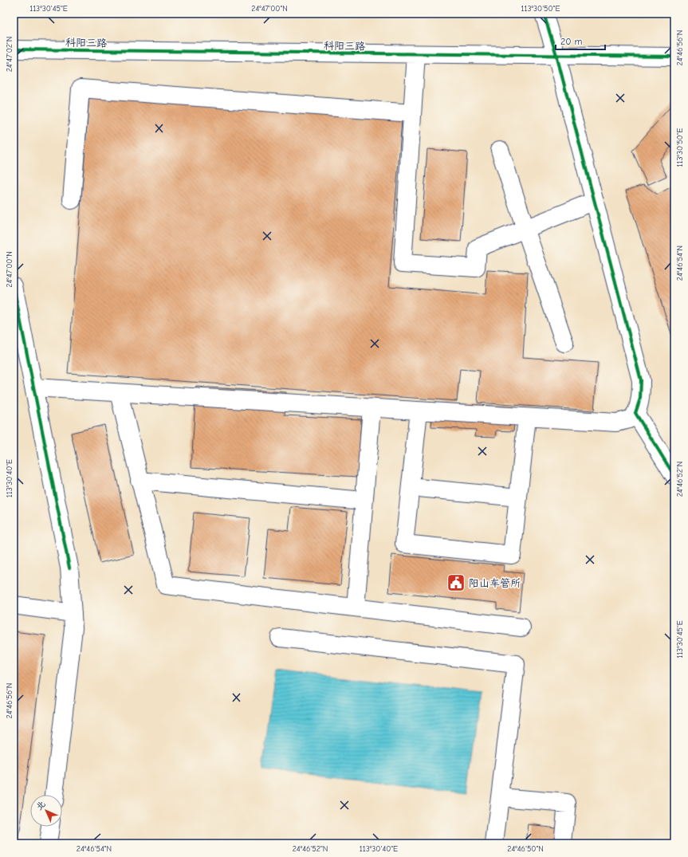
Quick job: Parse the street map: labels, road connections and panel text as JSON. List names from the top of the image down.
{
  "streets": {
    "street": ["科阳三路"]
  },
  "places": {
    "public building": ["阳山车管所"]
  },
  "scale_bar": "20 m",
  "north": "top left",
  "coordinates": [
    "113°30'45\"E",
    "24°47'00\"N",
    "113°30'50\"E",
    "24°46'56\"N",
    "24°47'02\"N",
    "24°46'54\"N",
    "113°30'40\"E",
    "24°46'52\"N",
    "24°46'50\"N"
  ]
}
